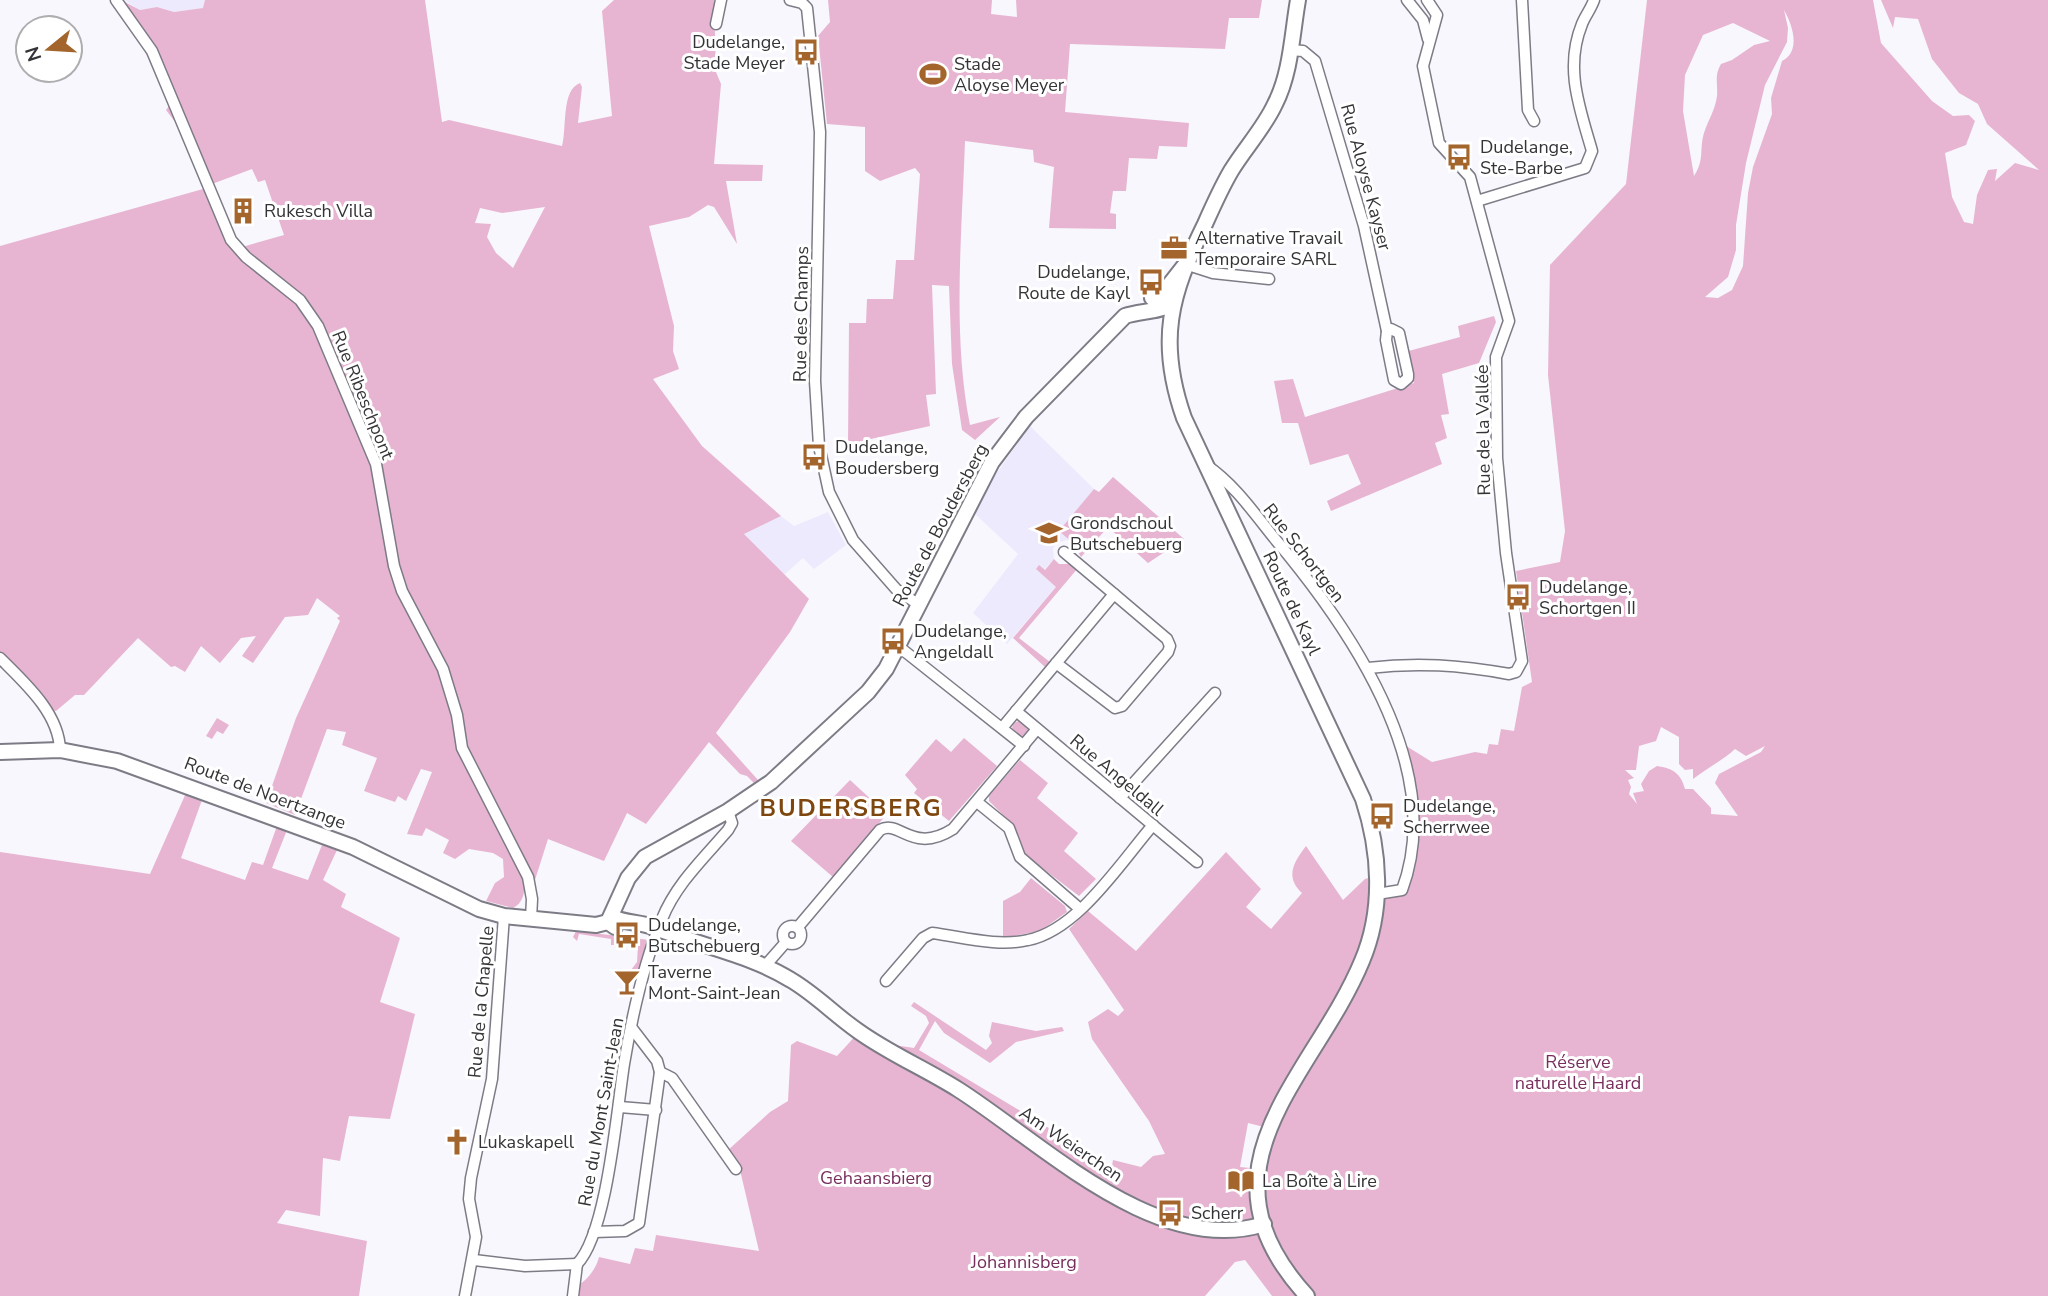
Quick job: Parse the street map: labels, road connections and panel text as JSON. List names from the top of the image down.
{
  "streets": {
    "main road": [
      "Route de Boudersberg",
      "Route de Kayl",
      "Route de Noertzange",
      "Am Weierchen"
    ],
    "street": [
      "Rue Aloyse Kayser",
      "Rue des Champs",
      "Rue Ribeschpont",
      "Rue de la Vallée",
      "Rue Schortgen",
      "Rue Angeldall",
      "Rue de la Chapelle",
      "Rue du Mont Saint-Jean"
    ]
  },
  "crossings": [
    ["Rue Aloyse Kayser", "Route de Kayl"],
    ["Rue des Champs", "Route de Boudersberg"],
    ["Rue Ribeschpont", "Route de Noertzange"],
    ["Rue de la Vallée", "Rue Schortgen"],
    ["Route de Boudersberg", "Route de Kayl"],
    ["Route de Boudersberg", "Route de Noertzange"],
    ["Route de Boudersberg", "Rue du Mont Saint-Jean"],
    ["Rue Schortgen", "Route de Kayl"],
    ["Route de Kayl", "Am Weierchen"],
    ["Route de Noertzange", "Rue de la Chapelle"],
    ["Route de Noertzange", "Rue du Mont Saint-Jean"]
  ],
  "districts": ["BUDERSBERG"],
  "parks": ["Réserve naturelle Haard", "Gehaansbierg", "Johannisberg"],
  "places": {
    "bus stop": [
      "Dudelange, Stade Meyer",
      "Dudelange, Ste-Barbe",
      "Dudelange, Route de Kayl",
      "Dudelange, Boudersberg",
      "Dudelange, Schortgen II",
      "Dudelange, Angeldall",
      "Dudelange, Scherrwee",
      "Dudelange, Butschebuerg",
      "Scherr"
    ],
    "sports": ["Stade Aloyse Meyer"],
    "building": ["Rukesch Villa"],
    "office": ["Alternative Travail Temporaire SARL"],
    "school or university": ["Grondschoul Butschebuerg"],
    "bar": ["Taverne Mont-Saint-Jean"],
    "church": ["Lukaskapell"],
    "library": ["La Boîte à Lire"]
  },
  "north": "left"
}
